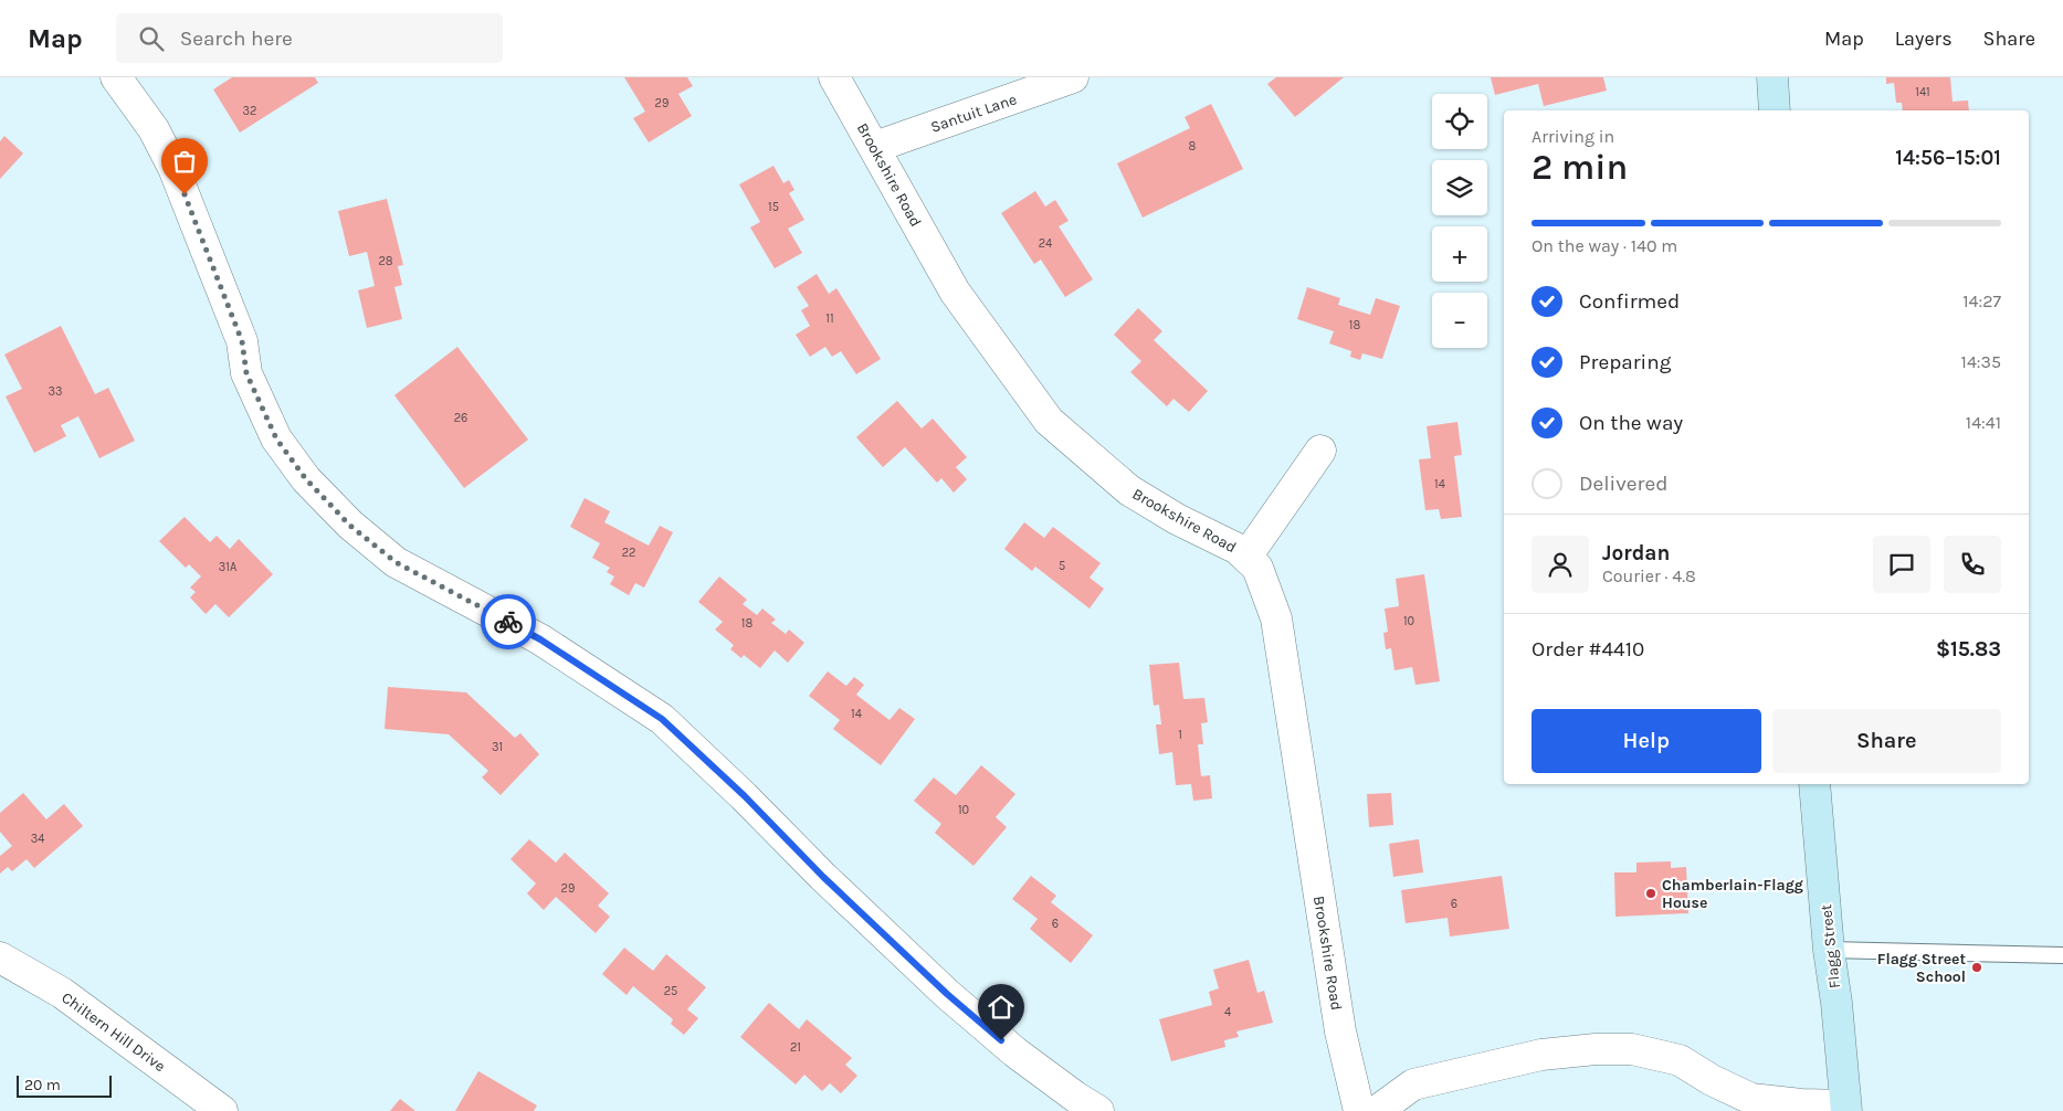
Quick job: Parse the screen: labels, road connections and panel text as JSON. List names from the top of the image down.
{
  "streets": {
    "street": [
      "Santuit Lane",
      "Brookshire Road",
      "Flagg Street",
      "Chiltern Hill Drive"
    ]
  },
  "crossings": [
    ["Santuit Lane", "Brookshire Road"]
  ],
  "places": ["Chamberlain-Flagg House", "Flagg Street School"],
  "house_numbers": [
    "141",
    "29",
    "32",
    "8",
    "15",
    "24",
    "28",
    "11",
    "18",
    "33",
    "26",
    "14",
    "22",
    "5",
    "31A",
    "10",
    "18",
    "14",
    "1",
    "31",
    "10",
    "34",
    "29",
    "6",
    "6",
    "25",
    "4",
    "21"
  ],
  "scale_bar": "20 m",
  "page": {
    "header": "Map",
    "search": "Search here",
    "nav": ["Map", "Layers", "Share"],
    "map_buttons": ["+", "−"],
    "heading": ["2 min", "Arriving in", "14:56–15:01"],
    "panel": [
      "Jordan",
      "Courier · 4.8",
      "Order #4410",
      "$15.83"
    ],
    "bar": "On the way · 140 m",
    "list": [
      ["Confirmed", "14:27"],
      ["Preparing", "14:35"],
      ["On the way", "14:41"],
      "Delivered"
    ],
    "buttons": ["Help", "Share"],
    "scale": "20 m"
  }
}
